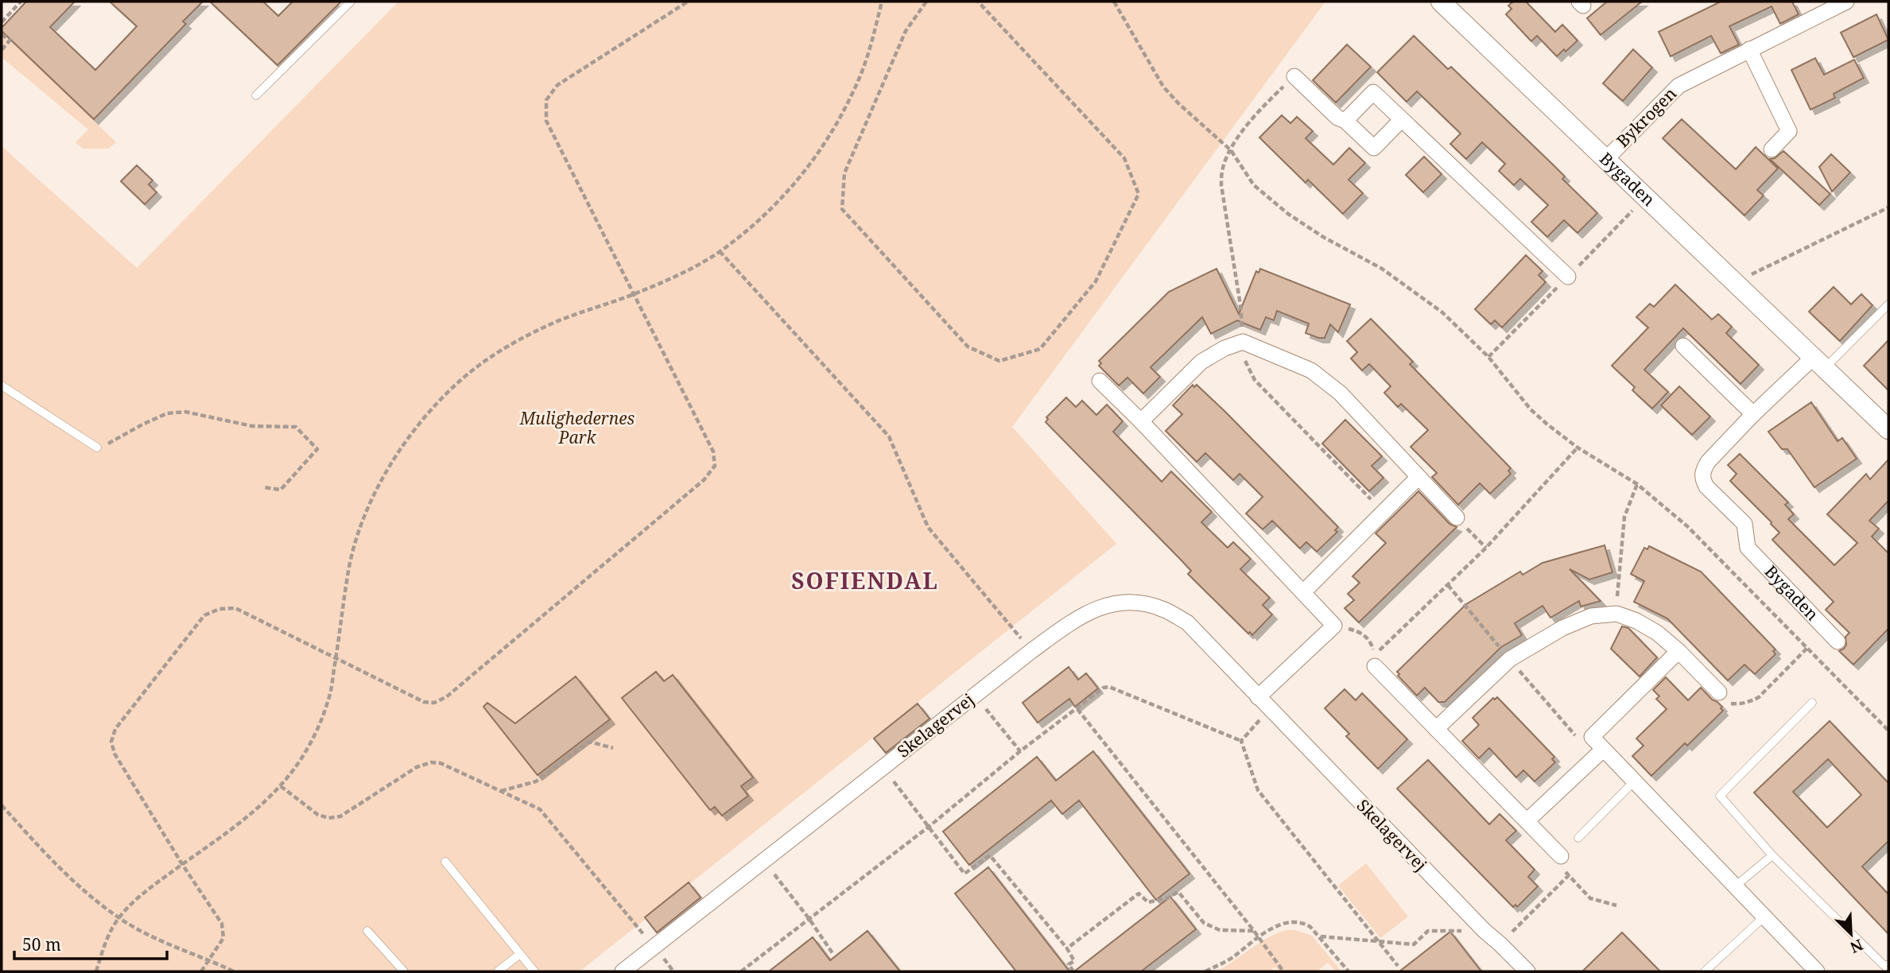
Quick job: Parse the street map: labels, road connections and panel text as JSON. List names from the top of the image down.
{
  "streets": {
    "street": ["Bykrogen", "Bygaden", "Skelagervej"]
  },
  "crossings": [
    ["Bykrogen", "Bygaden"]
  ],
  "districts": ["SOFIENDAL"],
  "parks": ["Mulighedernes Park"],
  "scale_bar": "50 m",
  "north": "bottom right"
}
